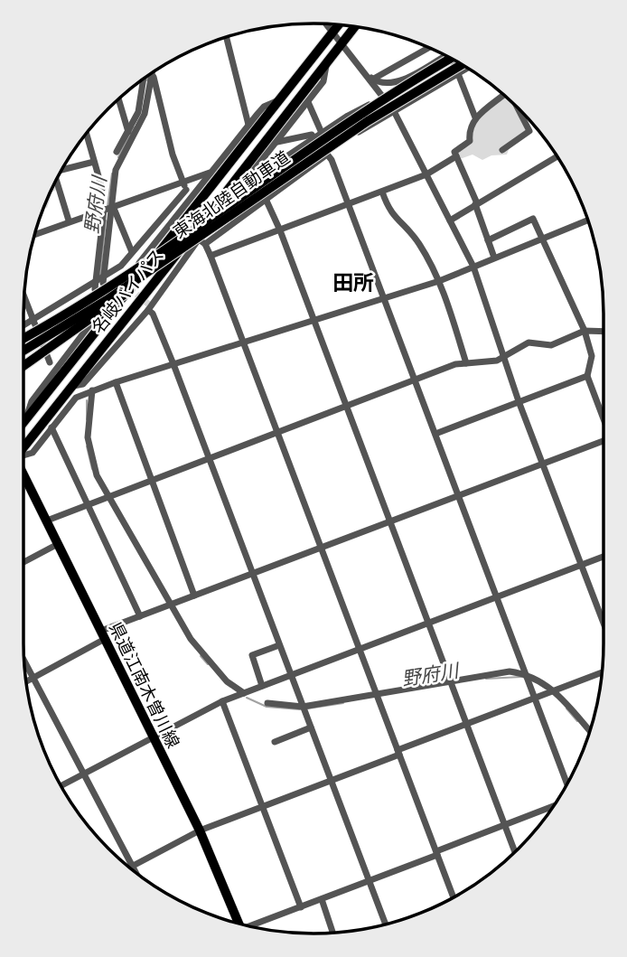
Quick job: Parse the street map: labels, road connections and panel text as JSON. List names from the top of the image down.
{
  "streets": {
    "highway": ["東海北陸自動車道", "名岐バイパス"],
    "main road": ["県道江南木曽川線"]
  },
  "districts": ["田所"],
  "water": ["野府川"]
}
